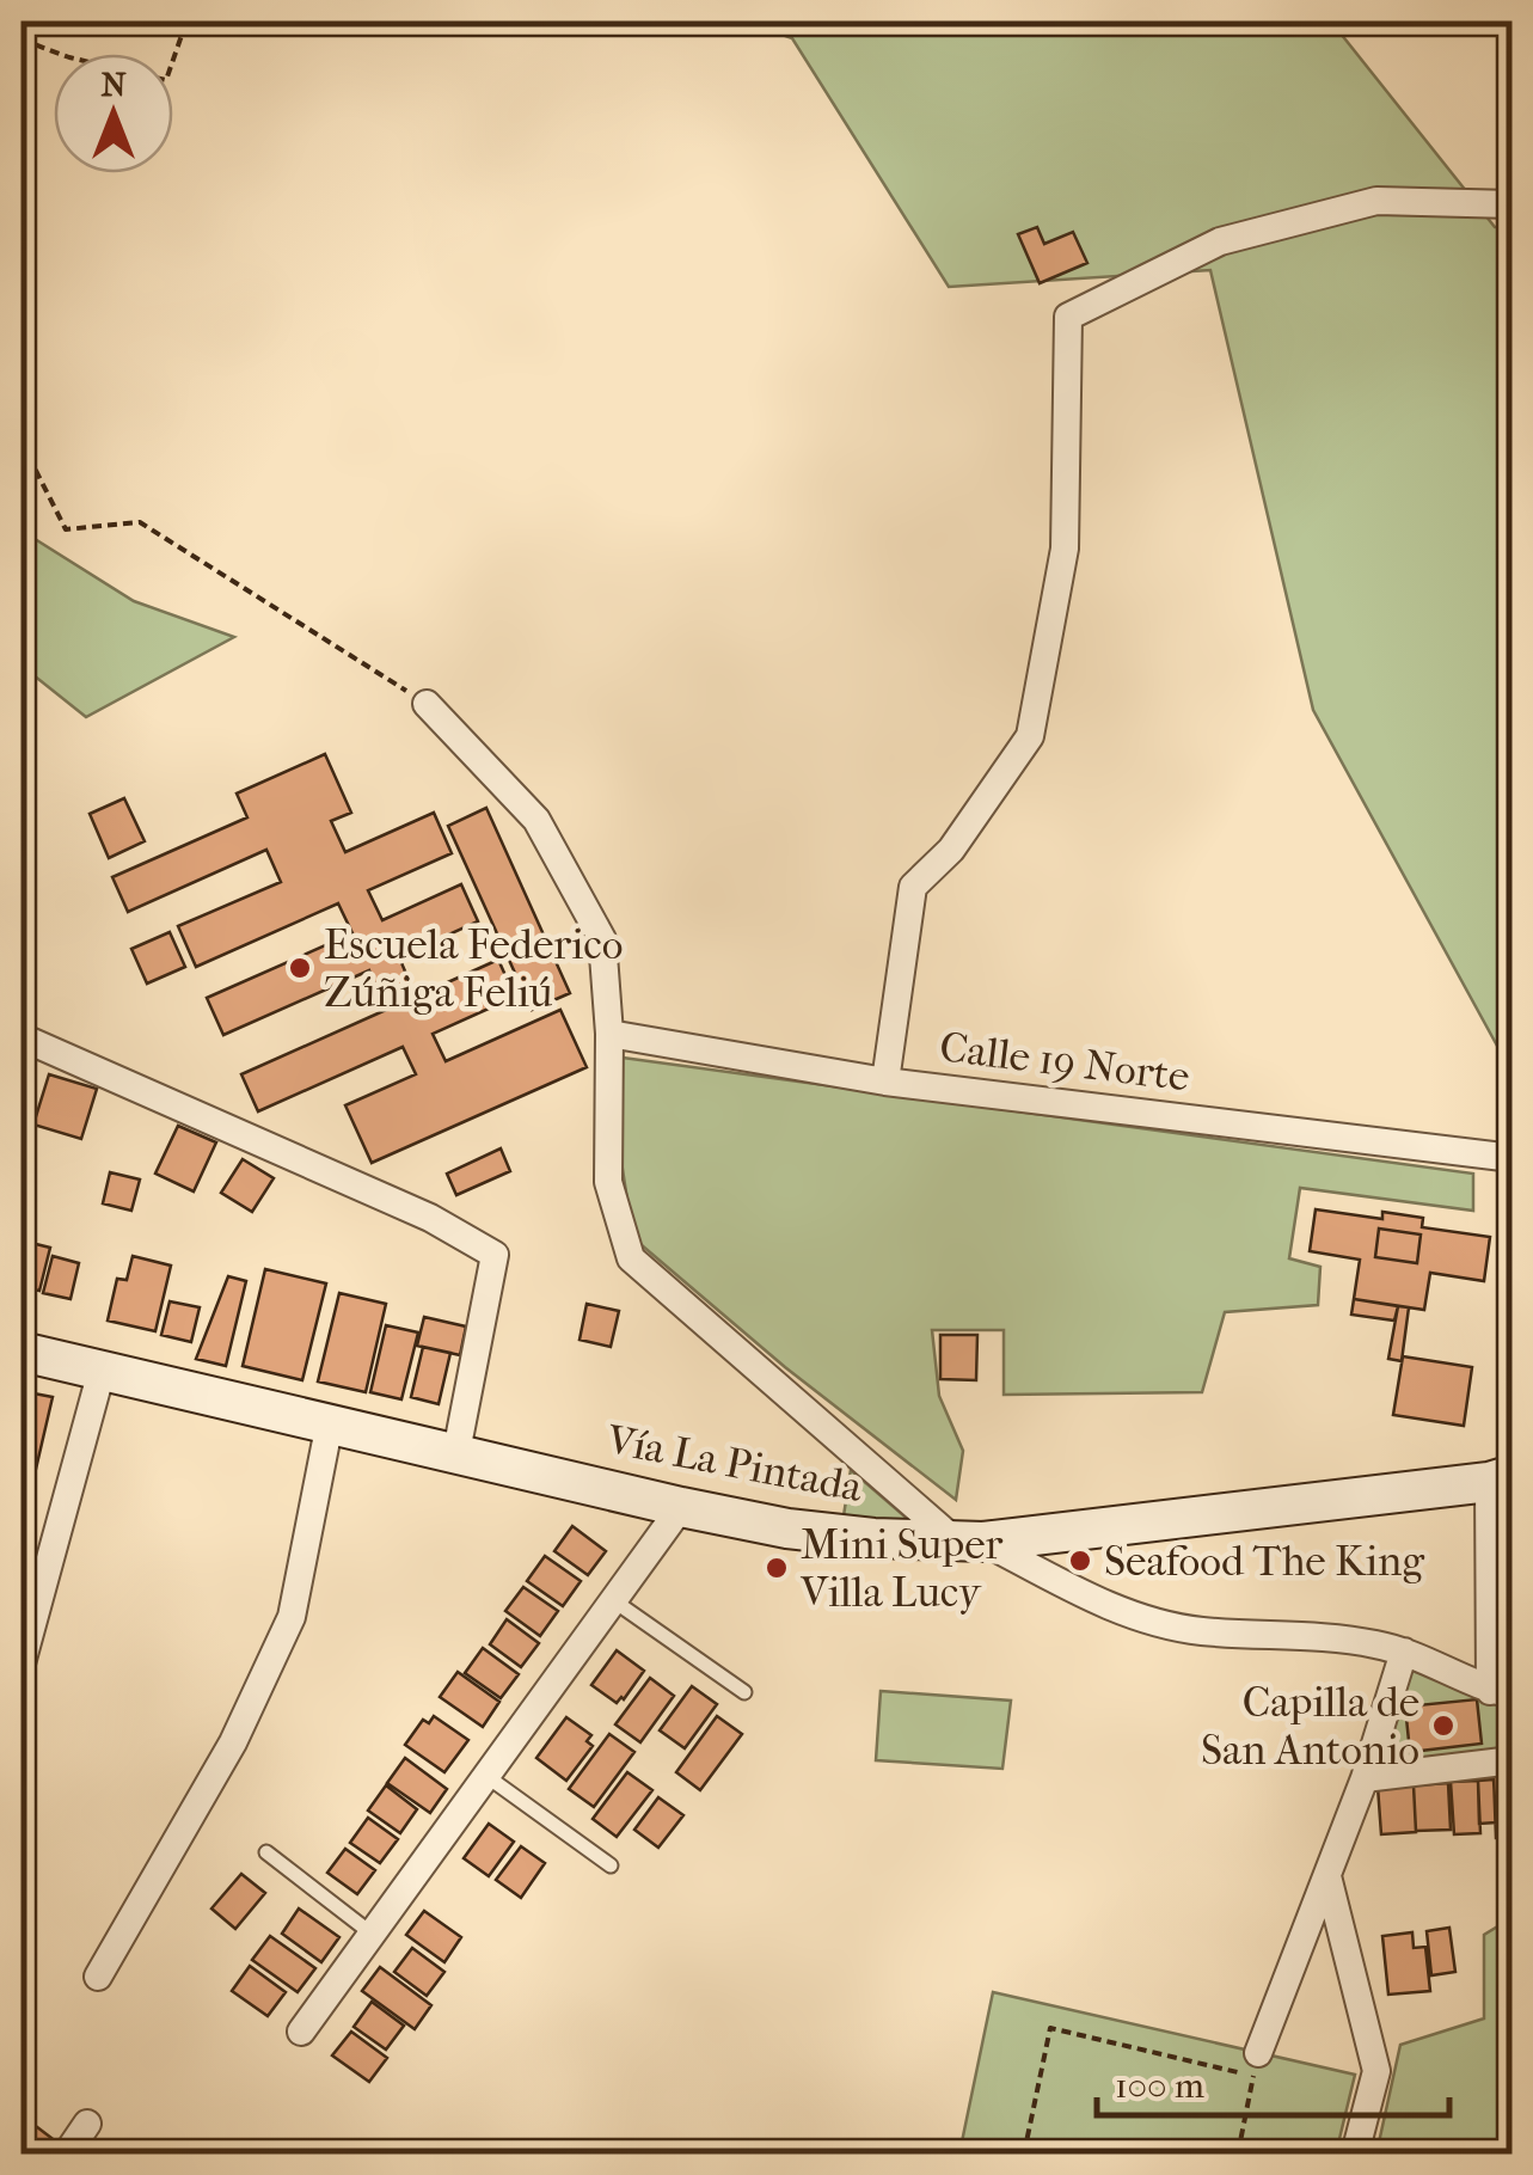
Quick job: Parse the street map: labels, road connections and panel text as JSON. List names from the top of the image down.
{
  "streets": {
    "main road": ["Vía La Pintada"],
    "street": ["Calle 19 Norte"]
  },
  "places": [
    "Escuela Federico Zúñiga Feliú",
    "Seafood The King",
    "Mini Super Villa Lucy",
    "Capilla de San Antonio"
  ],
  "scale_bar": "100 m",
  "north": "top"
}
